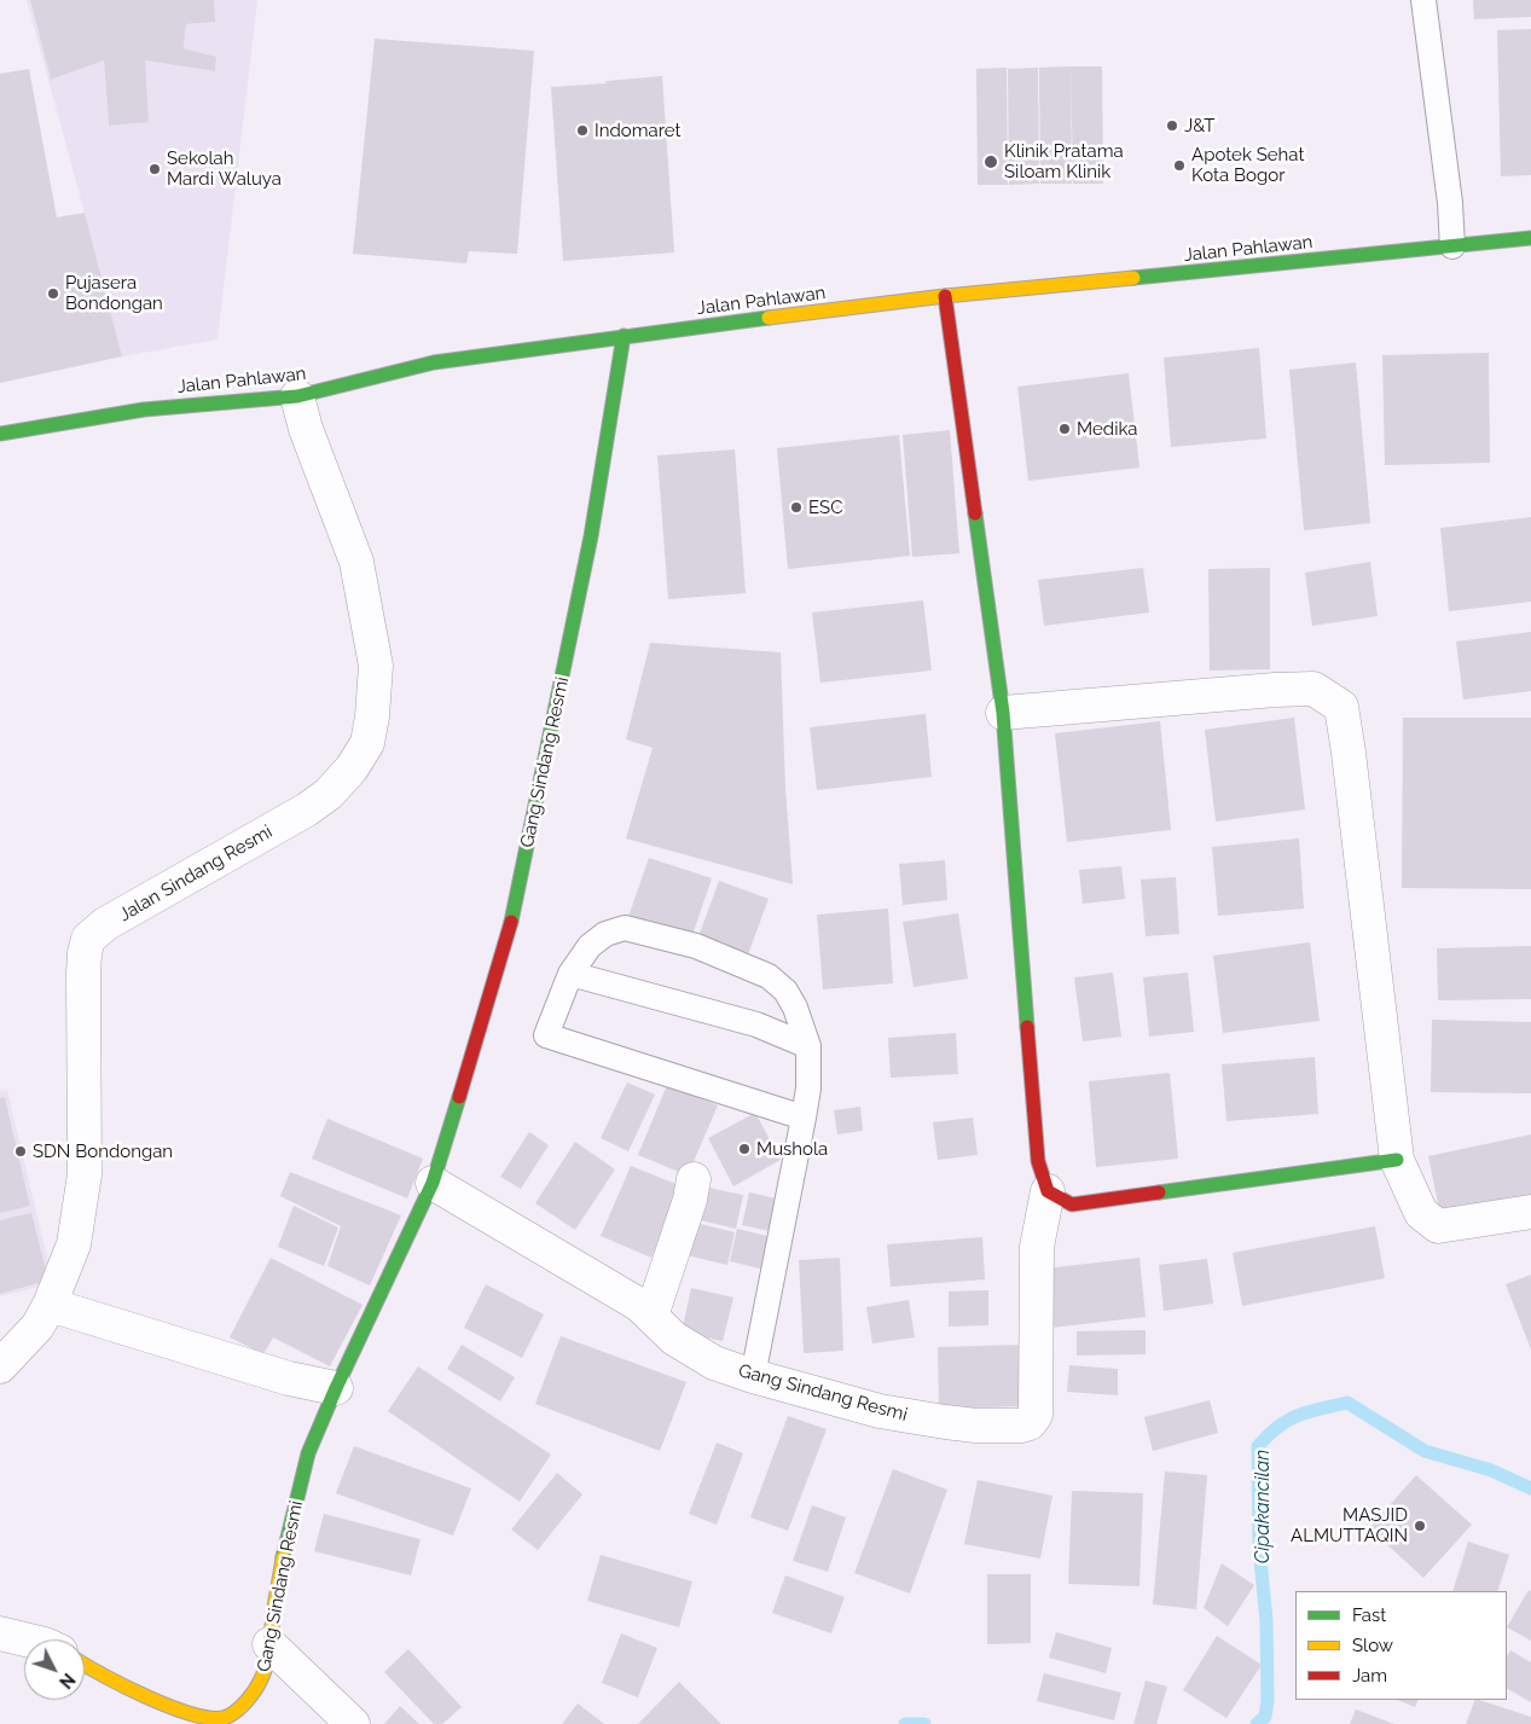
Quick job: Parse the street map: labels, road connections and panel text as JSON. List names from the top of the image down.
{
  "streets": {
    "street": ["Jalan Pahlawan", "Gang Sindang Resmi", "Jalan Sindang Resmi"]
  },
  "crossings": [
    ["Jalan Pahlawan", "Gang Sindang Resmi"],
    ["Jalan Pahlawan", "Jalan Sindang Resmi"]
  ],
  "water": ["Cipakancilan"],
  "places": [
    "J&T",
    "Indomaret",
    "Klinik Pratama Siloam Klinik",
    "Apotek Sehat Kota Bogor",
    "Sekolah Mardi Waluya",
    "Pujasera Bondongan",
    "Medika",
    "ESC",
    "Mushola",
    "SDN Bondongan",
    "MASJID ALMUTTAQIN"
  ],
  "legend": ["Fast", "Slow", "Jam"],
  "north": "bottom right"
}
